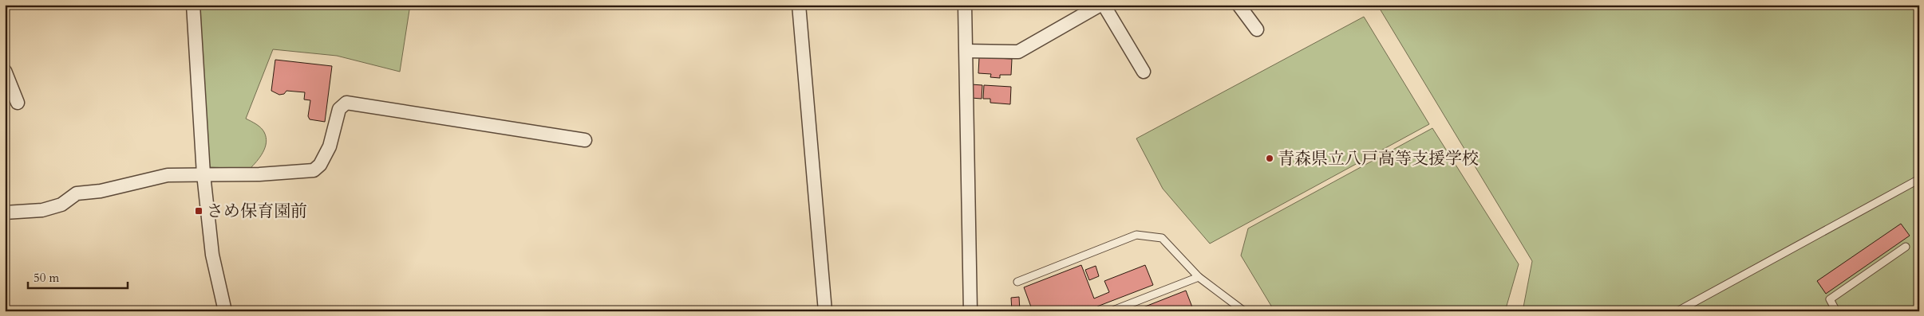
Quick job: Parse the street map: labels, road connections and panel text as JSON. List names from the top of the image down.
{
  "places": {
    "other": ["青森県立八戸高等支援学校"],
    "transit": ["さめ保育園前"]
  },
  "scale_bar": "50 m"
}
